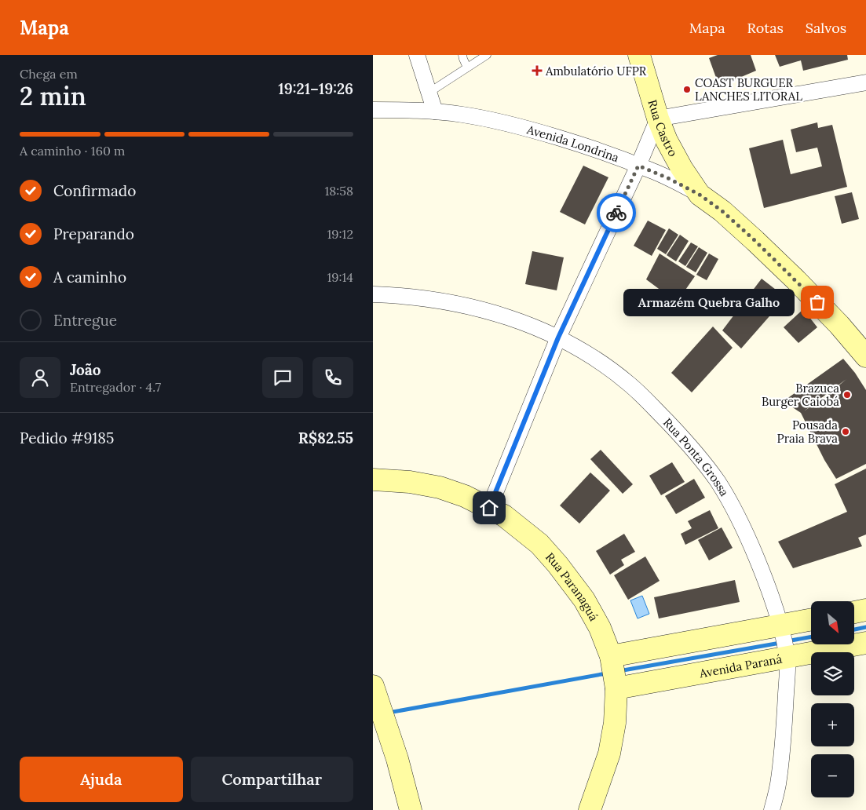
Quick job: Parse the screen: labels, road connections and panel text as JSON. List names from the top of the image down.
{
  "streets": {
    "street": [
      "Rua Castro",
      "Avenida Londrina",
      "Rua Ponta Grossa",
      "Rua Paranaguá",
      "Avenida Paraná"
    ]
  },
  "crossings": [
    ["Rua Castro", "Avenida Londrina"],
    ["Rua Ponta Grossa", "Avenida Paraná"],
    ["Rua Paranaguá", "Avenida Paraná"]
  ],
  "places": {
    "health": ["Ambulatório UFPR"],
    "other": [
      "COAST BURGUER LANCHES LITORAL",
      "Armazém Quebra Galho",
      "Brazuca Burger Caiobá",
      "Pousada Praia Brava"
    ]
  },
  "north": "bottom right",
  "page": {
    "header": "Mapa",
    "nav": ["Mapa", "Rotas", "Salvos"],
    "heading": ["2 min", "Chega em", "19:21–19:26"],
    "panel": [
      "João",
      "Entregador · 4.7",
      "Pedido #9185",
      "R$82.55"
    ],
    "bar": "A caminho · 160 m",
    "list": [
      ["Confirmado", "18:58"],
      ["Preparando", "19:12"],
      ["A caminho", "19:14"],
      "Entregue"
    ],
    "bubble": "Armazém Quebra Galho",
    "map_buttons": ["+", "−"],
    "buttons": ["Ajuda", "Compartilhar"]
  }
}
